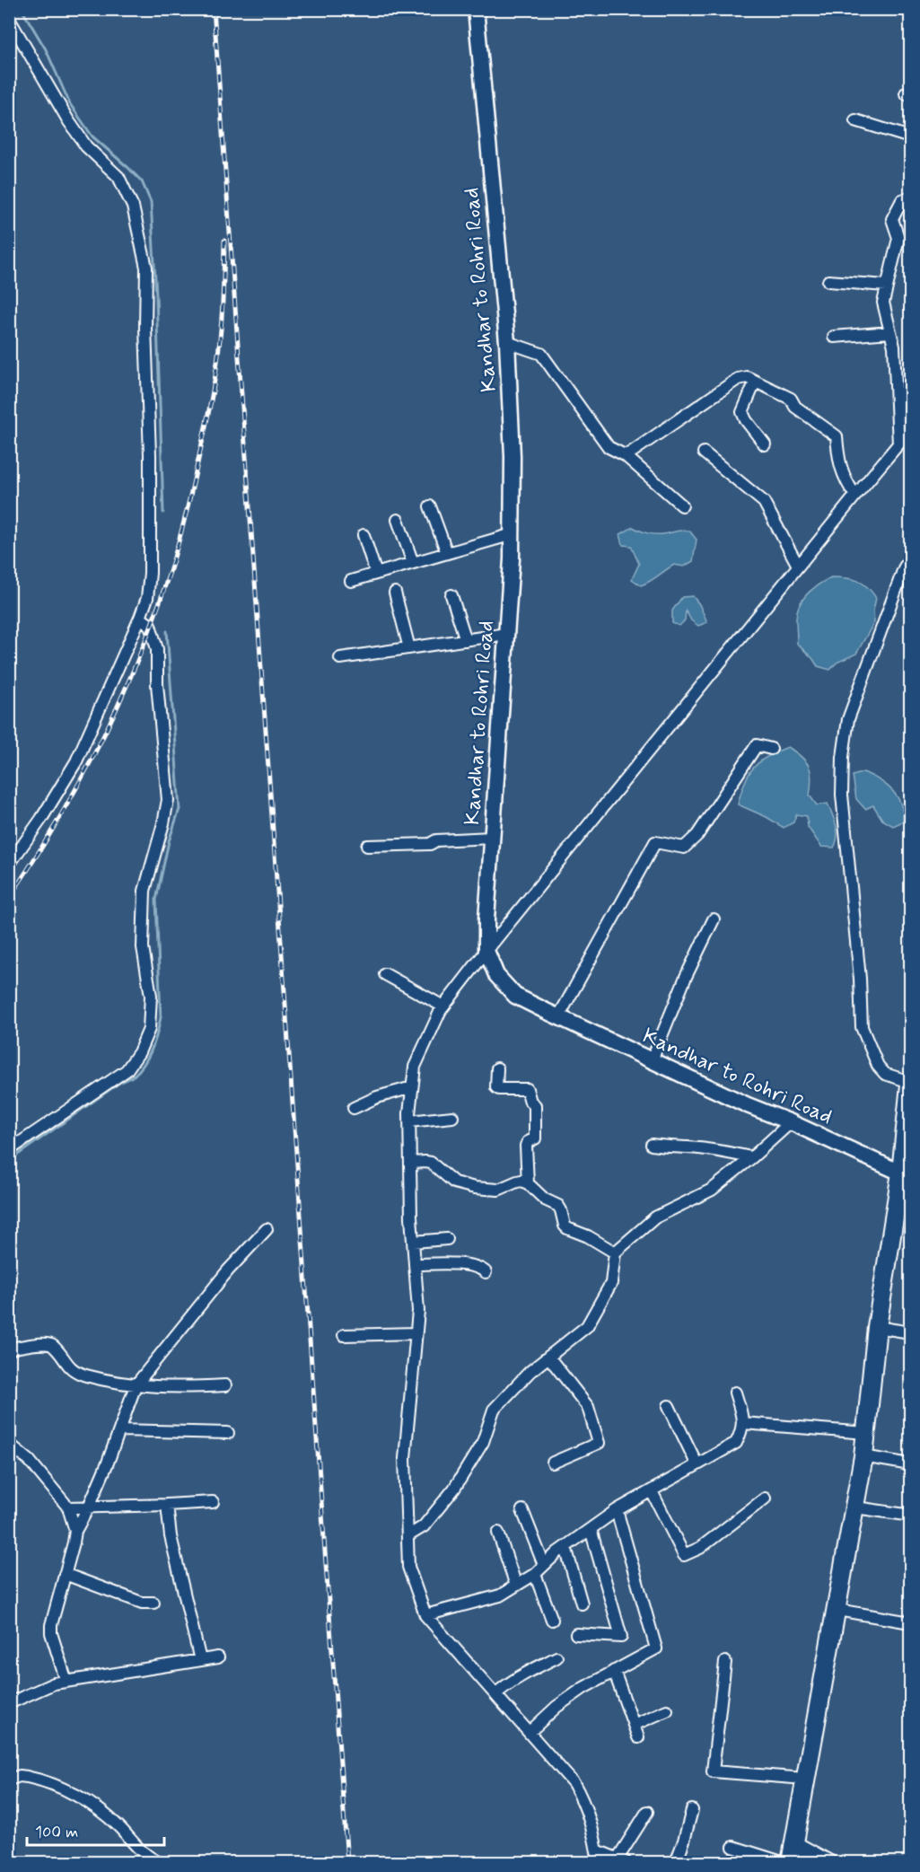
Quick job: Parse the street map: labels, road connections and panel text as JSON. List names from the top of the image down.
{
  "streets": {
    "street": ["Kandhar to Rohri Road"]
  },
  "scale_bar": "100 m"
}
